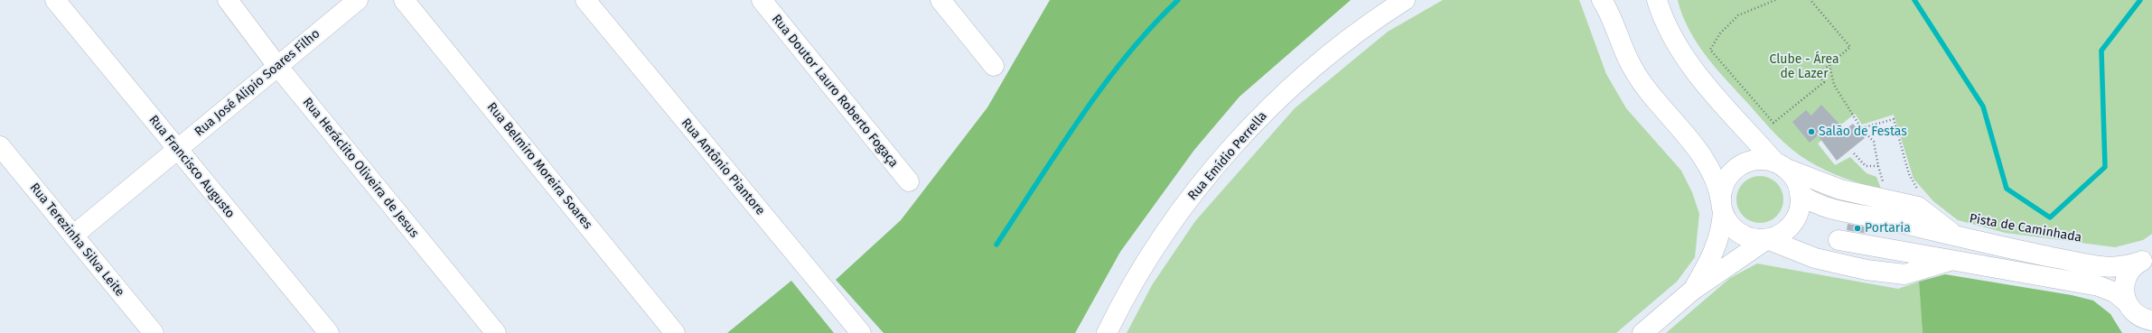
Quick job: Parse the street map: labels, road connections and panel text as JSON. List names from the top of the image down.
{
  "streets": {
    "street": [
      "Rua José Alipio Soares Filho",
      "Rua Doutor Lauro Roberto Fogaça",
      "Rua Emídio Perrella",
      "Rua Belmiro Moreira Soares",
      "Rua Francisco Augusto",
      "Rua Antônio Piantore",
      "Rua Heráclito Oliveira de Jesus",
      "Rua Terezinha Silva Leite"
    ]
  },
  "crossings": [
    ["Rua José Alipio Soares Filho", "Rua Francisco Augusto"],
    ["Rua José Alipio Soares Filho", "Rua Heráclito Oliveira de Jesus"],
    ["Rua José Alipio Soares Filho", "Rua Terezinha Silva Leite"]
  ],
  "parks": ["Clube - Área de Lazer"],
  "places": ["Salão de Festas", "Portaria"]
}
